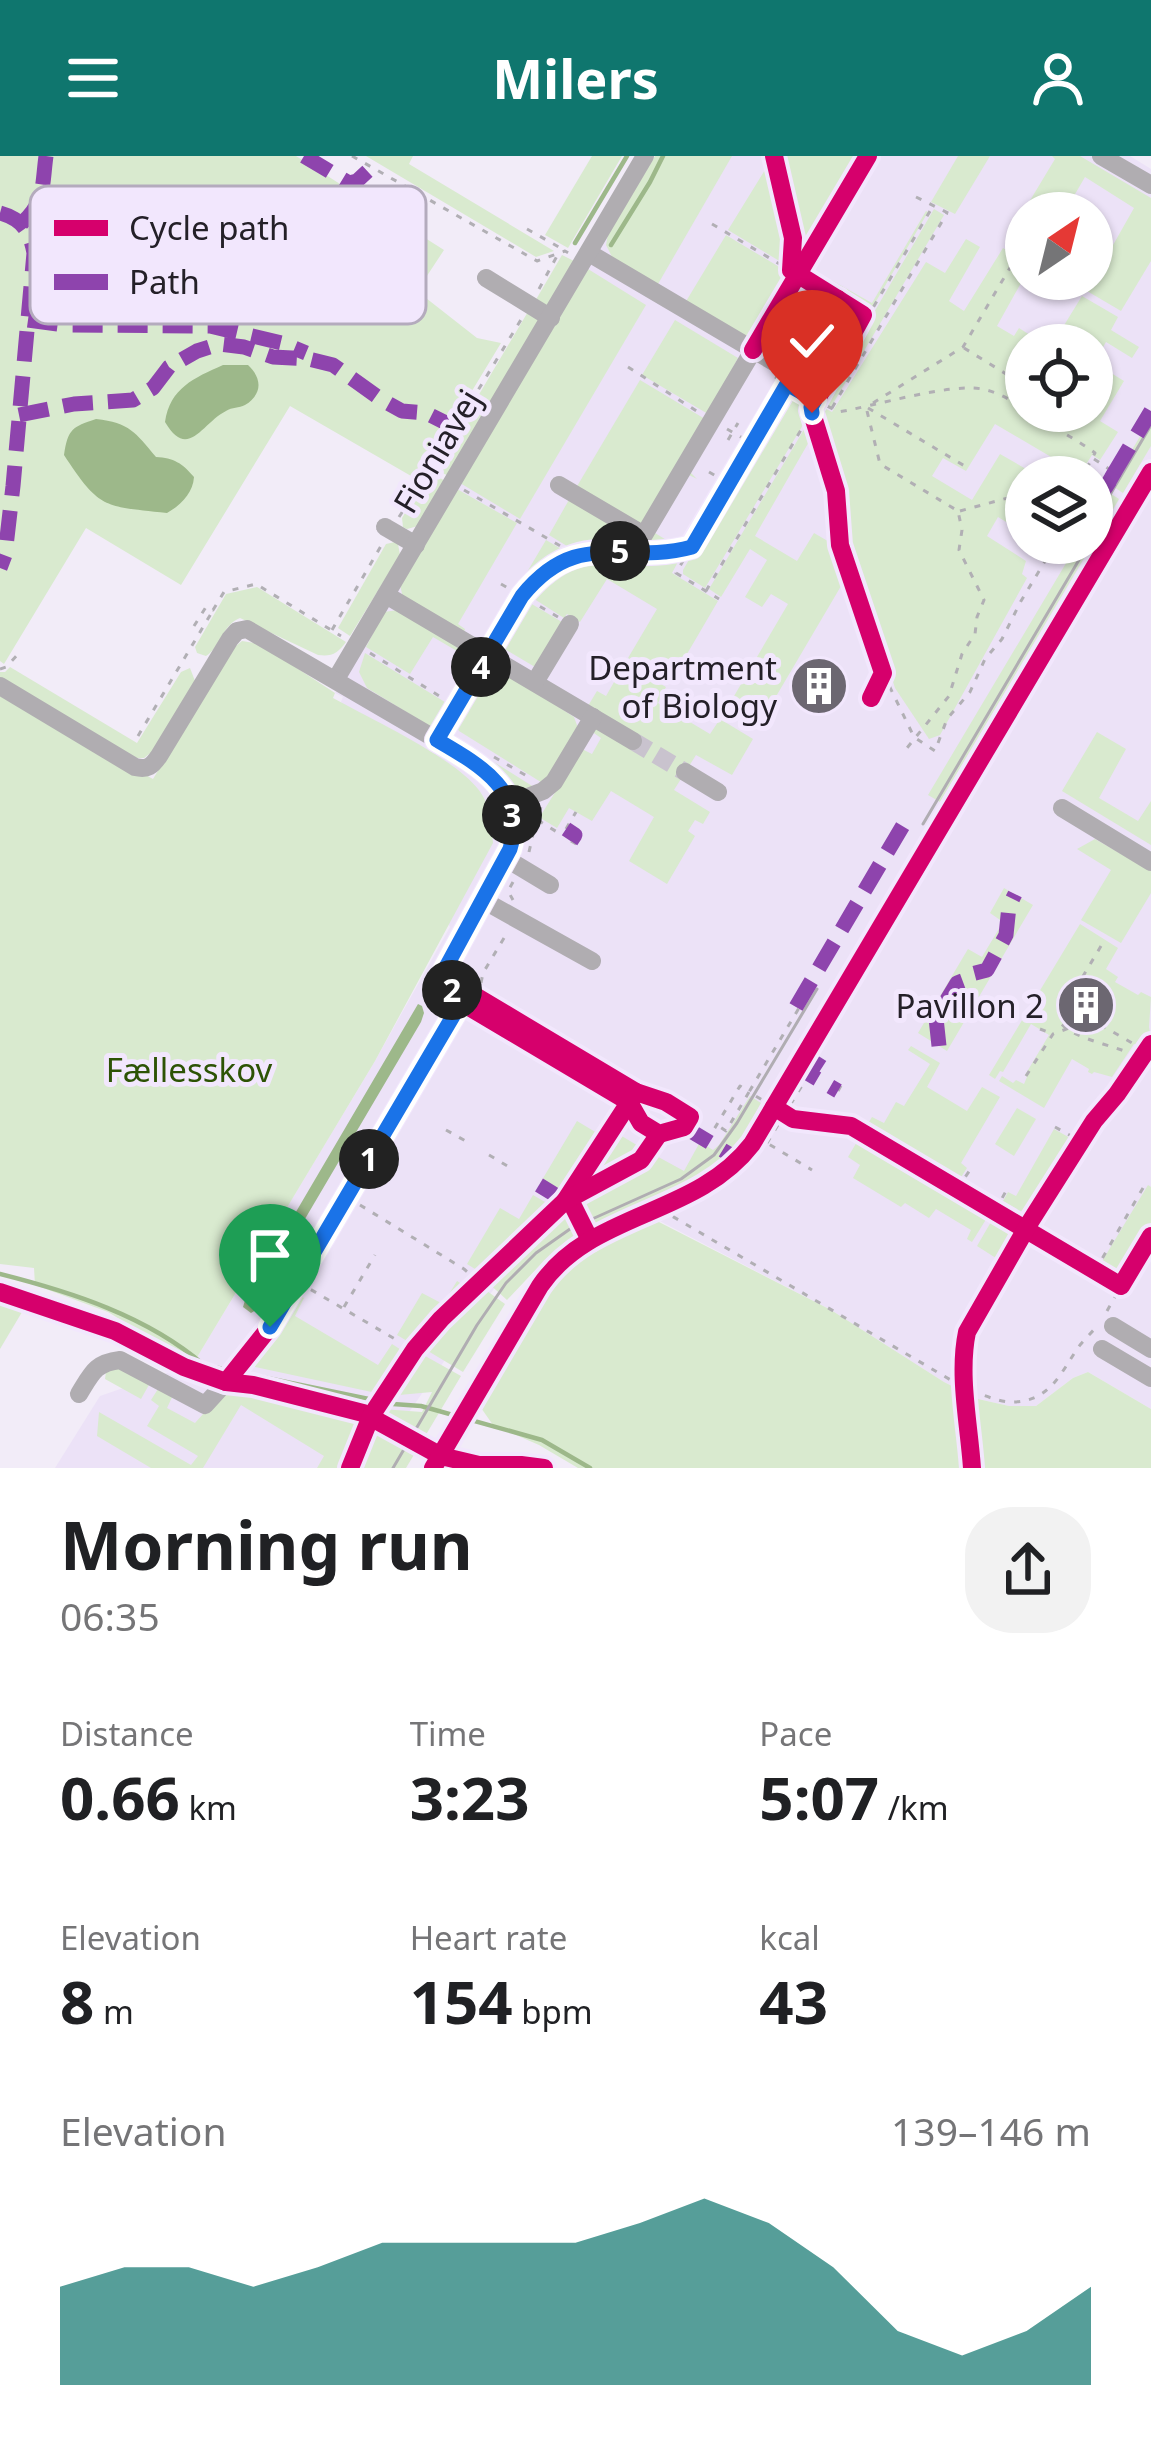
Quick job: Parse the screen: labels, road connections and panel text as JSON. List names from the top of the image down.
{
  "streets": {
    "street": ["Fioniavej"]
  },
  "parks": ["Fællesskov"],
  "places": {
    "building": ["Department of Biology", "Pavillon 2"]
  },
  "legend": ["Cycle path", "Path"],
  "north": "top right",
  "page": {
    "header": "Milers",
    "pins": [
      "5",
      "4",
      "3",
      "2",
      "1"
    ],
    "heading": ["Morning run", "06:35"],
    "stats": [
      ["Distance", "0.66 km"],
      ["Time", "3:23"],
      ["Pace", "5:07 /km"],
      ["Elevation", "8 m"],
      ["Heart rate", "154 bpm"],
      ["kcal", "43"]
    ],
    "chart": ["Elevation", "139–146 m"]
  }
}
